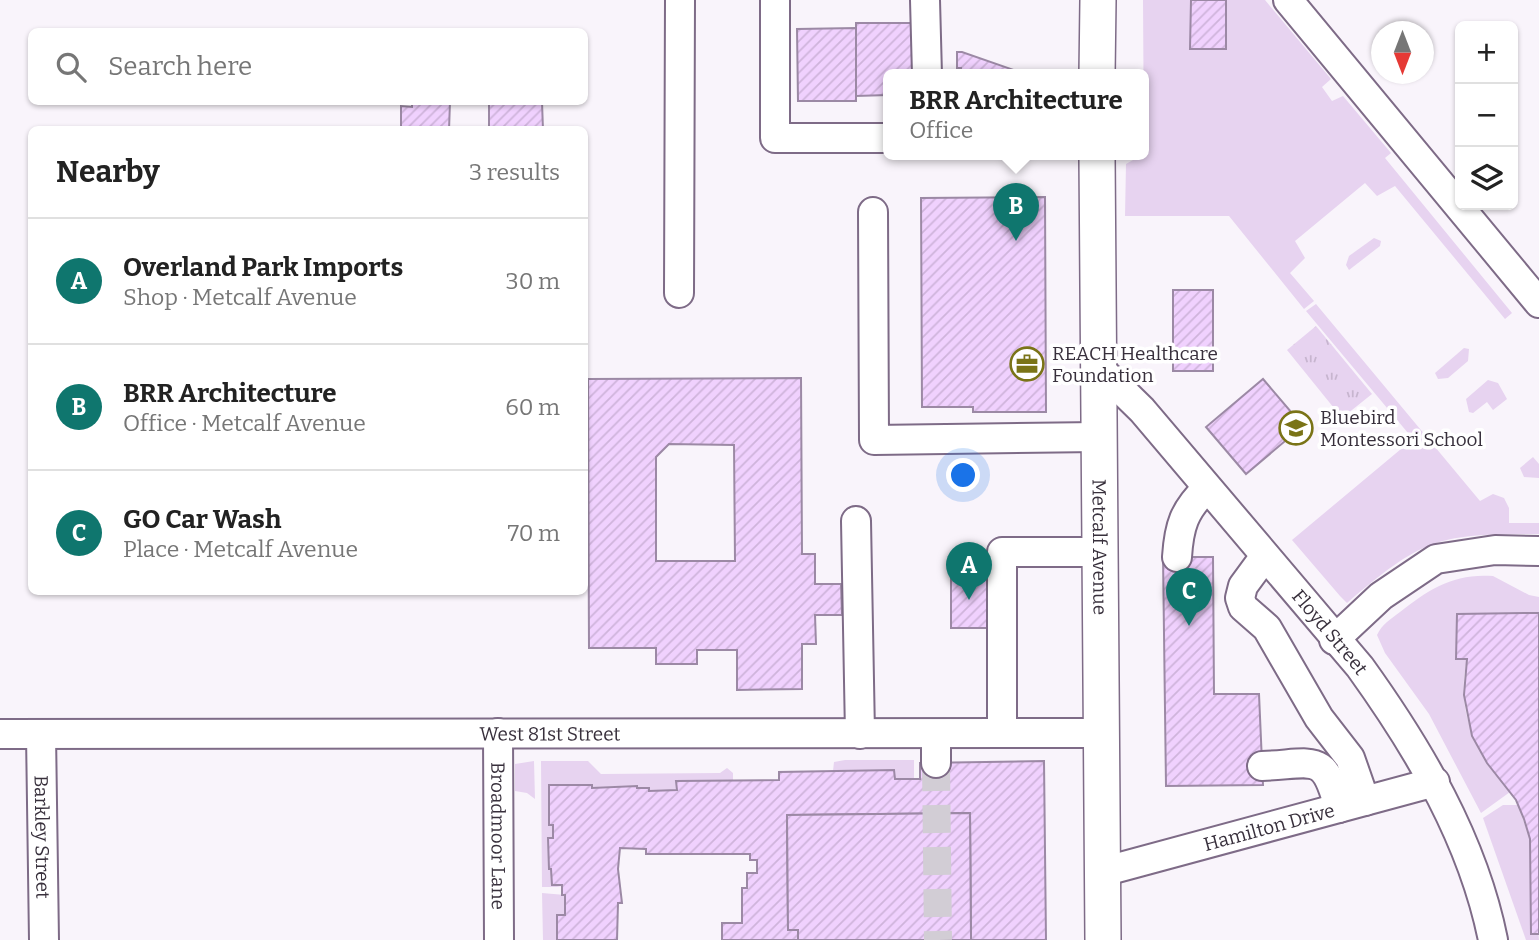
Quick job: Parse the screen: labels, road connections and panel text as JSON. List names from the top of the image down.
{
  "streets": {
    "main road": ["Metcalf Avenue"],
    "street": [
      "Floyd Street",
      "West 81st Street",
      "Hamilton Drive",
      "Broadmoor Lane",
      "Barkley Street"
    ]
  },
  "crossings": [
    ["Metcalf Avenue", "Floyd Street"],
    ["Metcalf Avenue", "West 81st Street"],
    ["Metcalf Avenue", "Hamilton Drive"],
    ["Floyd Street", "Hamilton Drive"],
    ["West 81st Street", "Broadmoor Lane"],
    ["West 81st Street", "Barkley Street"]
  ],
  "places": {
    "office": ["REACH Healthcare Foundation"],
    "school or university": ["Bluebird Montessori School"]
  },
  "north": "bottom",
  "page": {
    "map_buttons": ["+", "−"],
    "search": "Search here",
    "popup": ["BRR Architecture", "Office"],
    "heading": ["Nearby", "3 results"],
    "pins": ["B", "A", "C"],
    "list": [
      {
        "mark": "A",
        "name": "Overland Park Imports",
        "note": "Shop · Metcalf Avenue",
        "value": "30 m"
      },
      {
        "mark": "B",
        "name": "BRR Architecture",
        "note": "Office · Metcalf Avenue",
        "value": "60 m"
      },
      {
        "mark": "C",
        "name": "GO Car Wash",
        "note": "Place · Metcalf Avenue",
        "value": "70 m"
      }
    ]
  }
}
